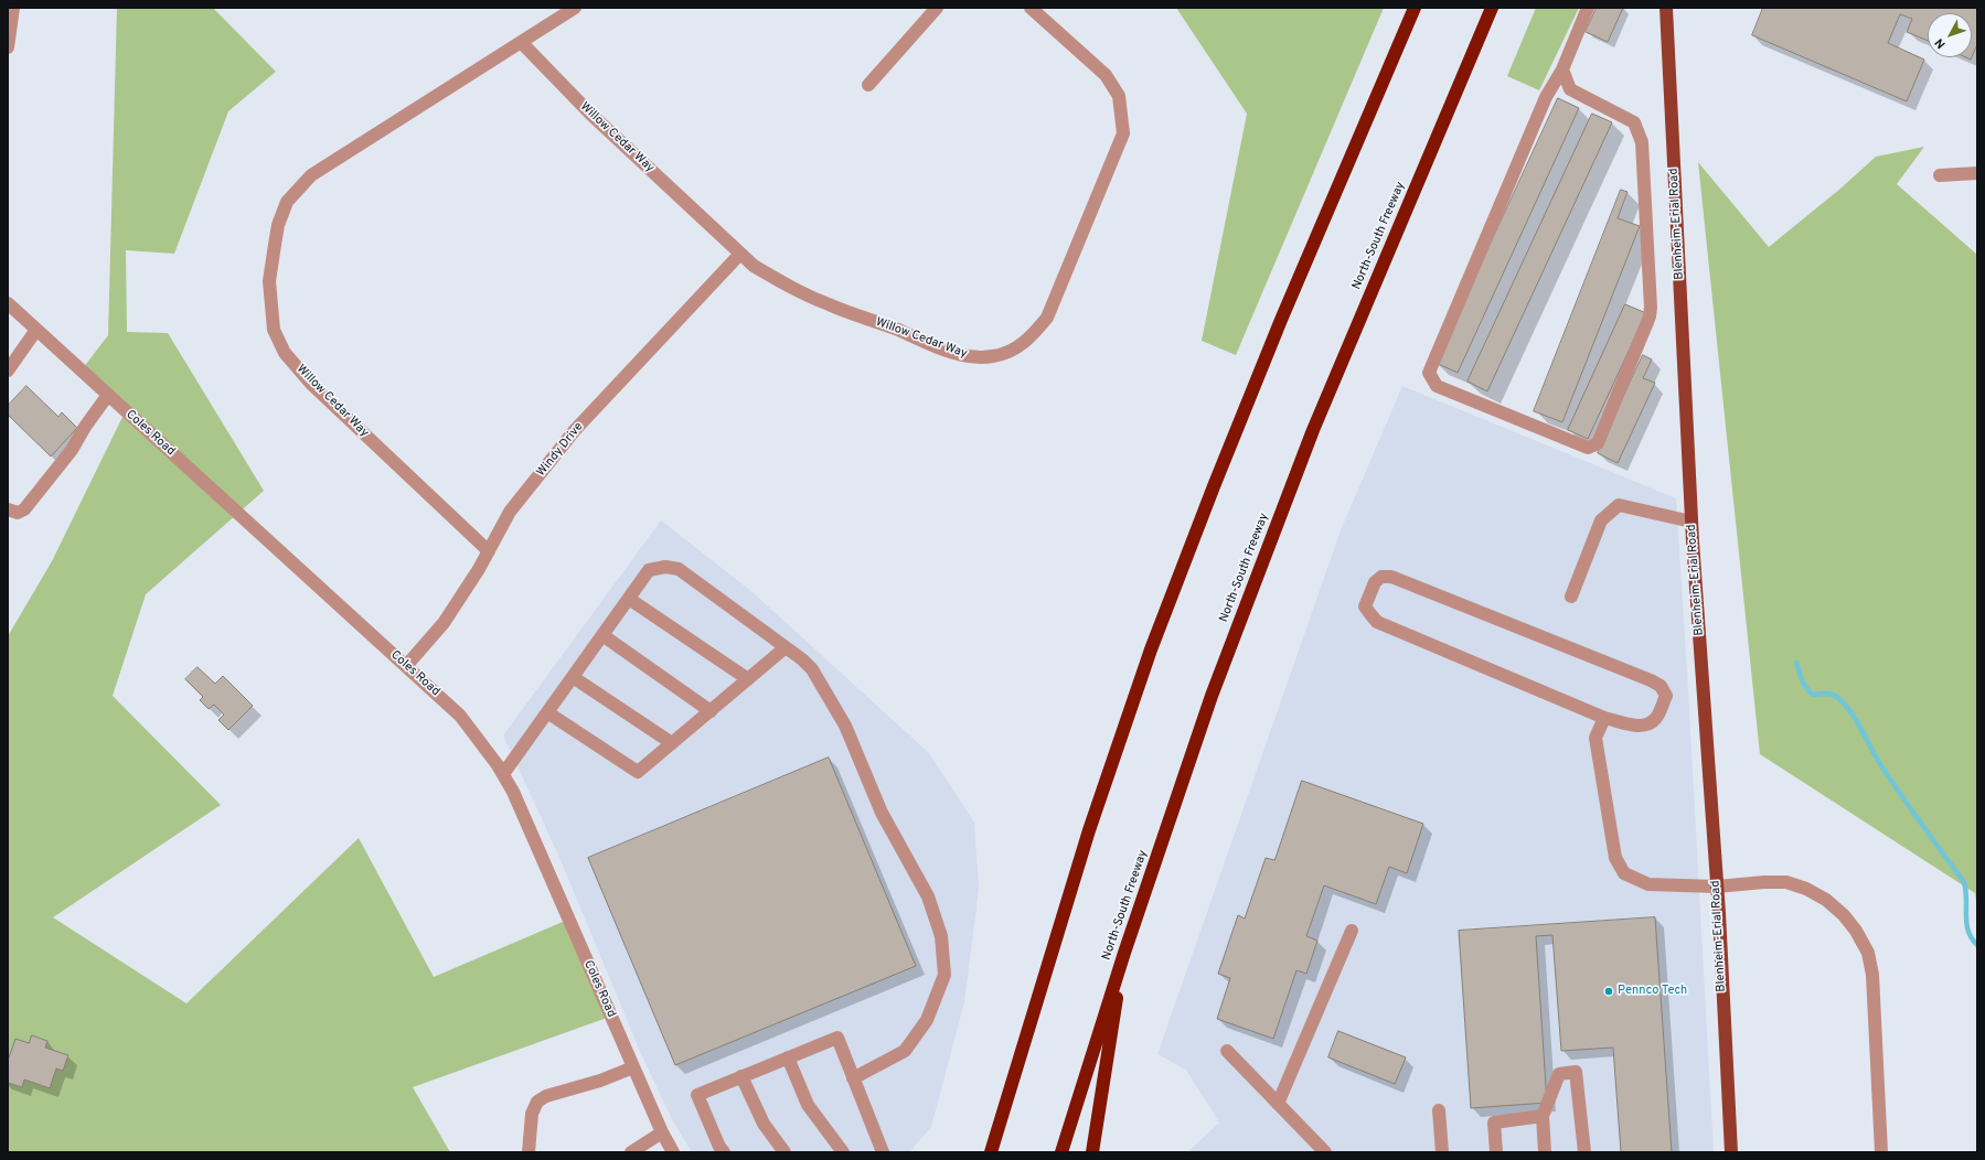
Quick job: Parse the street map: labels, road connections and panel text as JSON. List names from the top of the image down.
{
  "streets": {
    "highway": ["North-South Freeway"],
    "main road": ["Blenheim-Erial Road"],
    "street": ["Willow Cedar Way", "Coles Road", "Windy Drive"]
  },
  "crossings": [
    ["Willow Cedar Way", "Windy Drive"],
    ["Coles Road", "Windy Drive"]
  ],
  "places": ["Pennco Tech"],
  "north": "bottom left"
}
